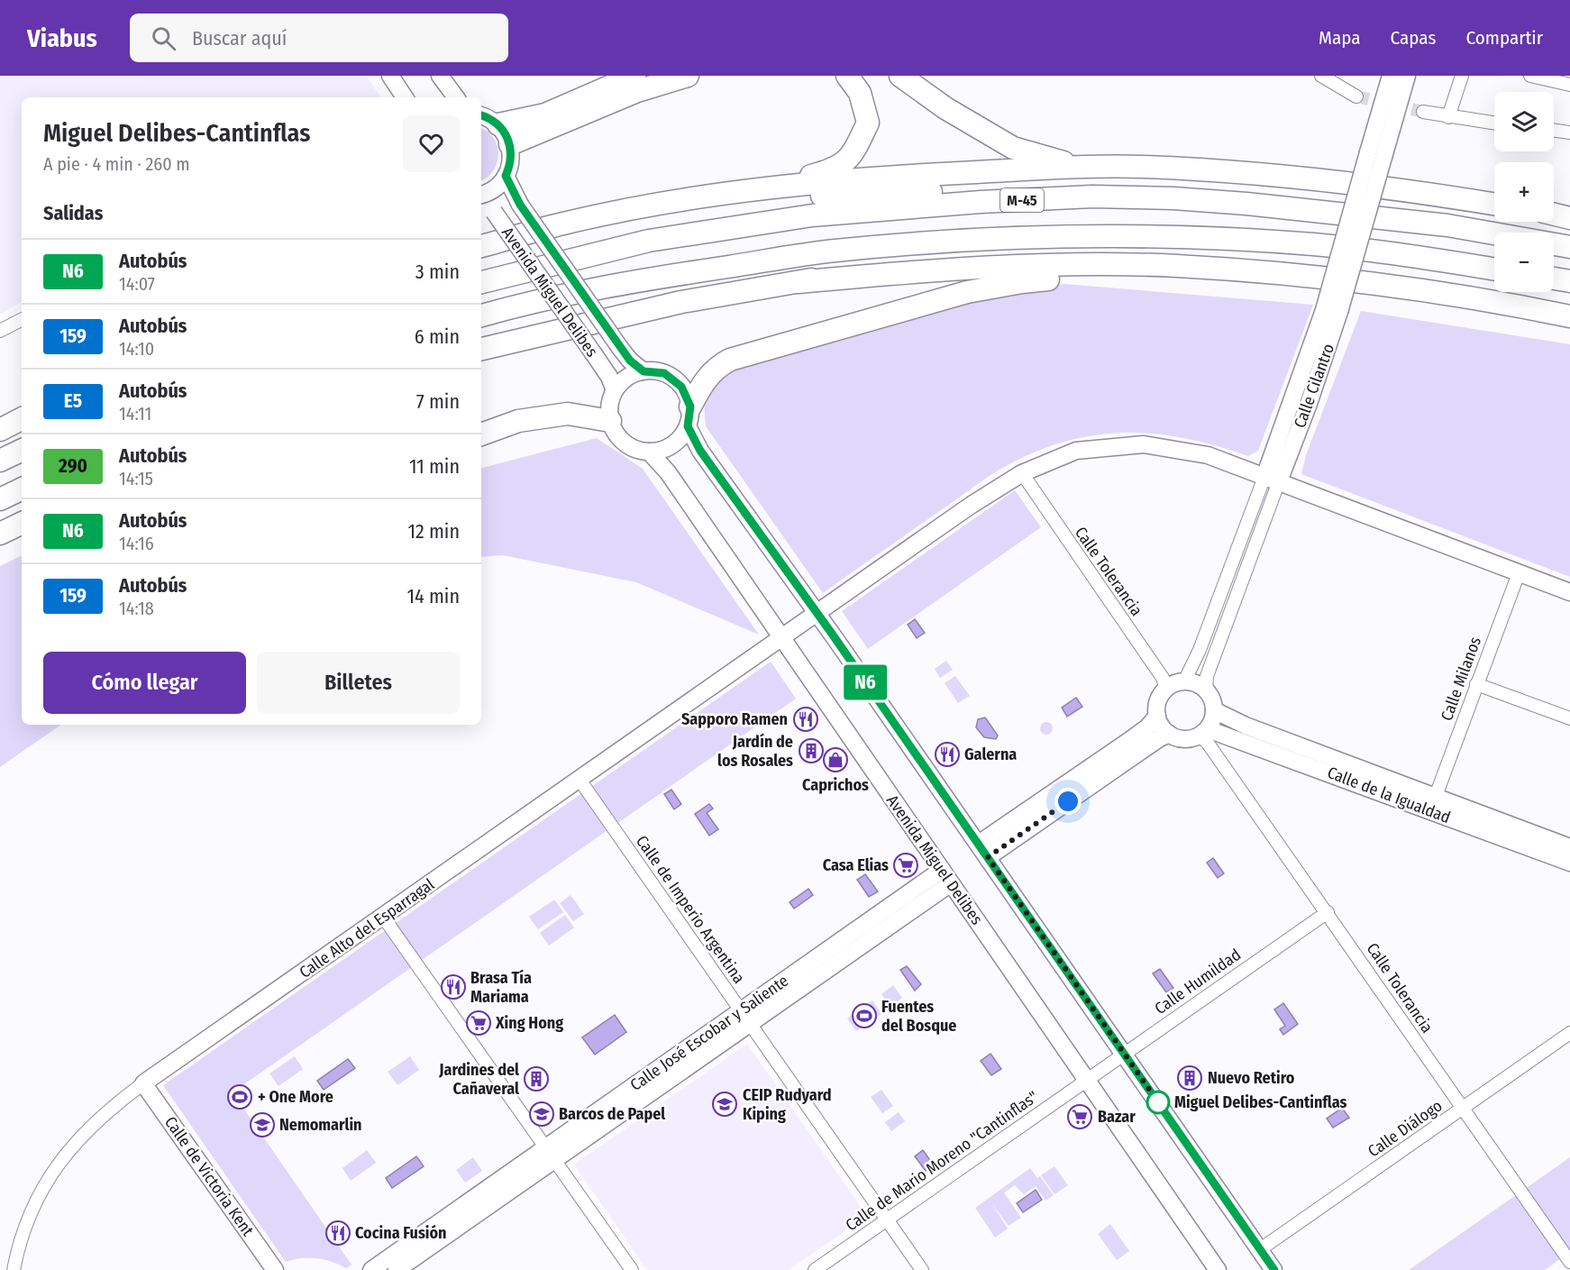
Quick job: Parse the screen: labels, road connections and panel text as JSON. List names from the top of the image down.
{
  "streets": {
    "highway": ["M-45"],
    "main road": [
      "Avenida Miguel Delibes",
      "Calle Cilantro",
      "Calle de la Igualdad",
      "Calle Alto del Esparragal",
      "Calle José Escobar y Saliente",
      "Calle de Victoria Kent"
    ],
    "street": [
      "Calle Tolerancia",
      "Calle Milanos",
      "Calle de Imperio Argentina",
      "Calle Humildad",
      "Calle Diálogo",
      "Calle de Mario Moreno \"Cantinflas\""
    ]
  },
  "crossings": [
    ["Avenida Miguel Delibes", "Calle Alto del Esparragal"],
    ["Avenida Miguel Delibes", "Calle Humildad"],
    ["Avenida Miguel Delibes", "Calle José Escobar y Saliente"],
    ["Avenida Miguel Delibes", "Calle de Mario Moreno \"Cantinflas\""],
    ["Calle Cilantro", "Calle Tolerancia"],
    ["Calle Cilantro", "Calle de la Igualdad"],
    ["Calle Cilantro", "Calle Alto del Esparragal"],
    ["Calle Tolerancia", "Calle de la Igualdad"],
    ["Calle Tolerancia", "Calle Alto del Esparragal"],
    ["Calle Tolerancia", "Calle Humildad"],
    ["Calle Tolerancia", "Calle Diálogo"],
    ["Calle Milanos", "Calle de la Igualdad"],
    ["Calle Milanos", "Calle Alto del Esparragal"],
    ["Calle de Imperio Argentina", "Calle Alto del Esparragal"],
    ["Calle de Imperio Argentina", "Calle José Escobar y Saliente"],
    ["Calle de Imperio Argentina", "Calle de Mario Moreno \"Cantinflas\""],
    ["Calle Alto del Esparragal", "Calle de Victoria Kent"],
    ["Calle Humildad", "Calle de Mario Moreno \"Cantinflas\""]
  ],
  "places": {
    "restaurant": [
      "Sapporo Ramen",
      "Galerna",
      "Brasa Tía Mariama",
      "Cocina Fusión"
    ],
    "building": ["Jardín de los Rosales", "Nuevo Retiro", "Jardines del Cañaveral"],
    "shop": ["Caprichos"],
    "supermarket": ["Casa Elias", "Xing Hong", "Bazar"],
    "sports": ["Fuentes del Bosque", "+ One More"],
    "other": ["Miguel Delibes-Cantinflas"],
    "school or university": ["CEIP Rudyard Kiping", "Barcos de Papel", "Nemomarlin"]
  },
  "lines": ["bus line N6"],
  "page": {
    "header": "Viabus",
    "search": "Buscar aquí",
    "nav": ["Mapa", "Capas", "Compartir"],
    "on_map": "N6",
    "map_buttons": ["+", "−"],
    "heading": [
      ["Miguel Delibes-Cantinflas", "A pie · 4 min · 260 m"],
      "Salidas"
    ],
    "list": [
      {
        "mark": "N6",
        "name": "Autobús",
        "note": "14:07",
        "value": "3 min"
      },
      {
        "mark": "159",
        "name": "Autobús",
        "note": "14:10",
        "value": "6 min"
      },
      {
        "mark": "E5",
        "name": "Autobús",
        "note": "14:11",
        "value": "7 min"
      },
      {
        "mark": "290",
        "name": "Autobús",
        "note": "14:15",
        "value": "11 min"
      },
      {
        "mark": "N6",
        "name": "Autobús",
        "note": "14:16",
        "value": "12 min"
      },
      {
        "mark": "159",
        "name": "Autobús",
        "note": "14:18",
        "value": "14 min"
      }
    ],
    "buttons": ["Cómo llegar", "Billetes"]
  }
}
